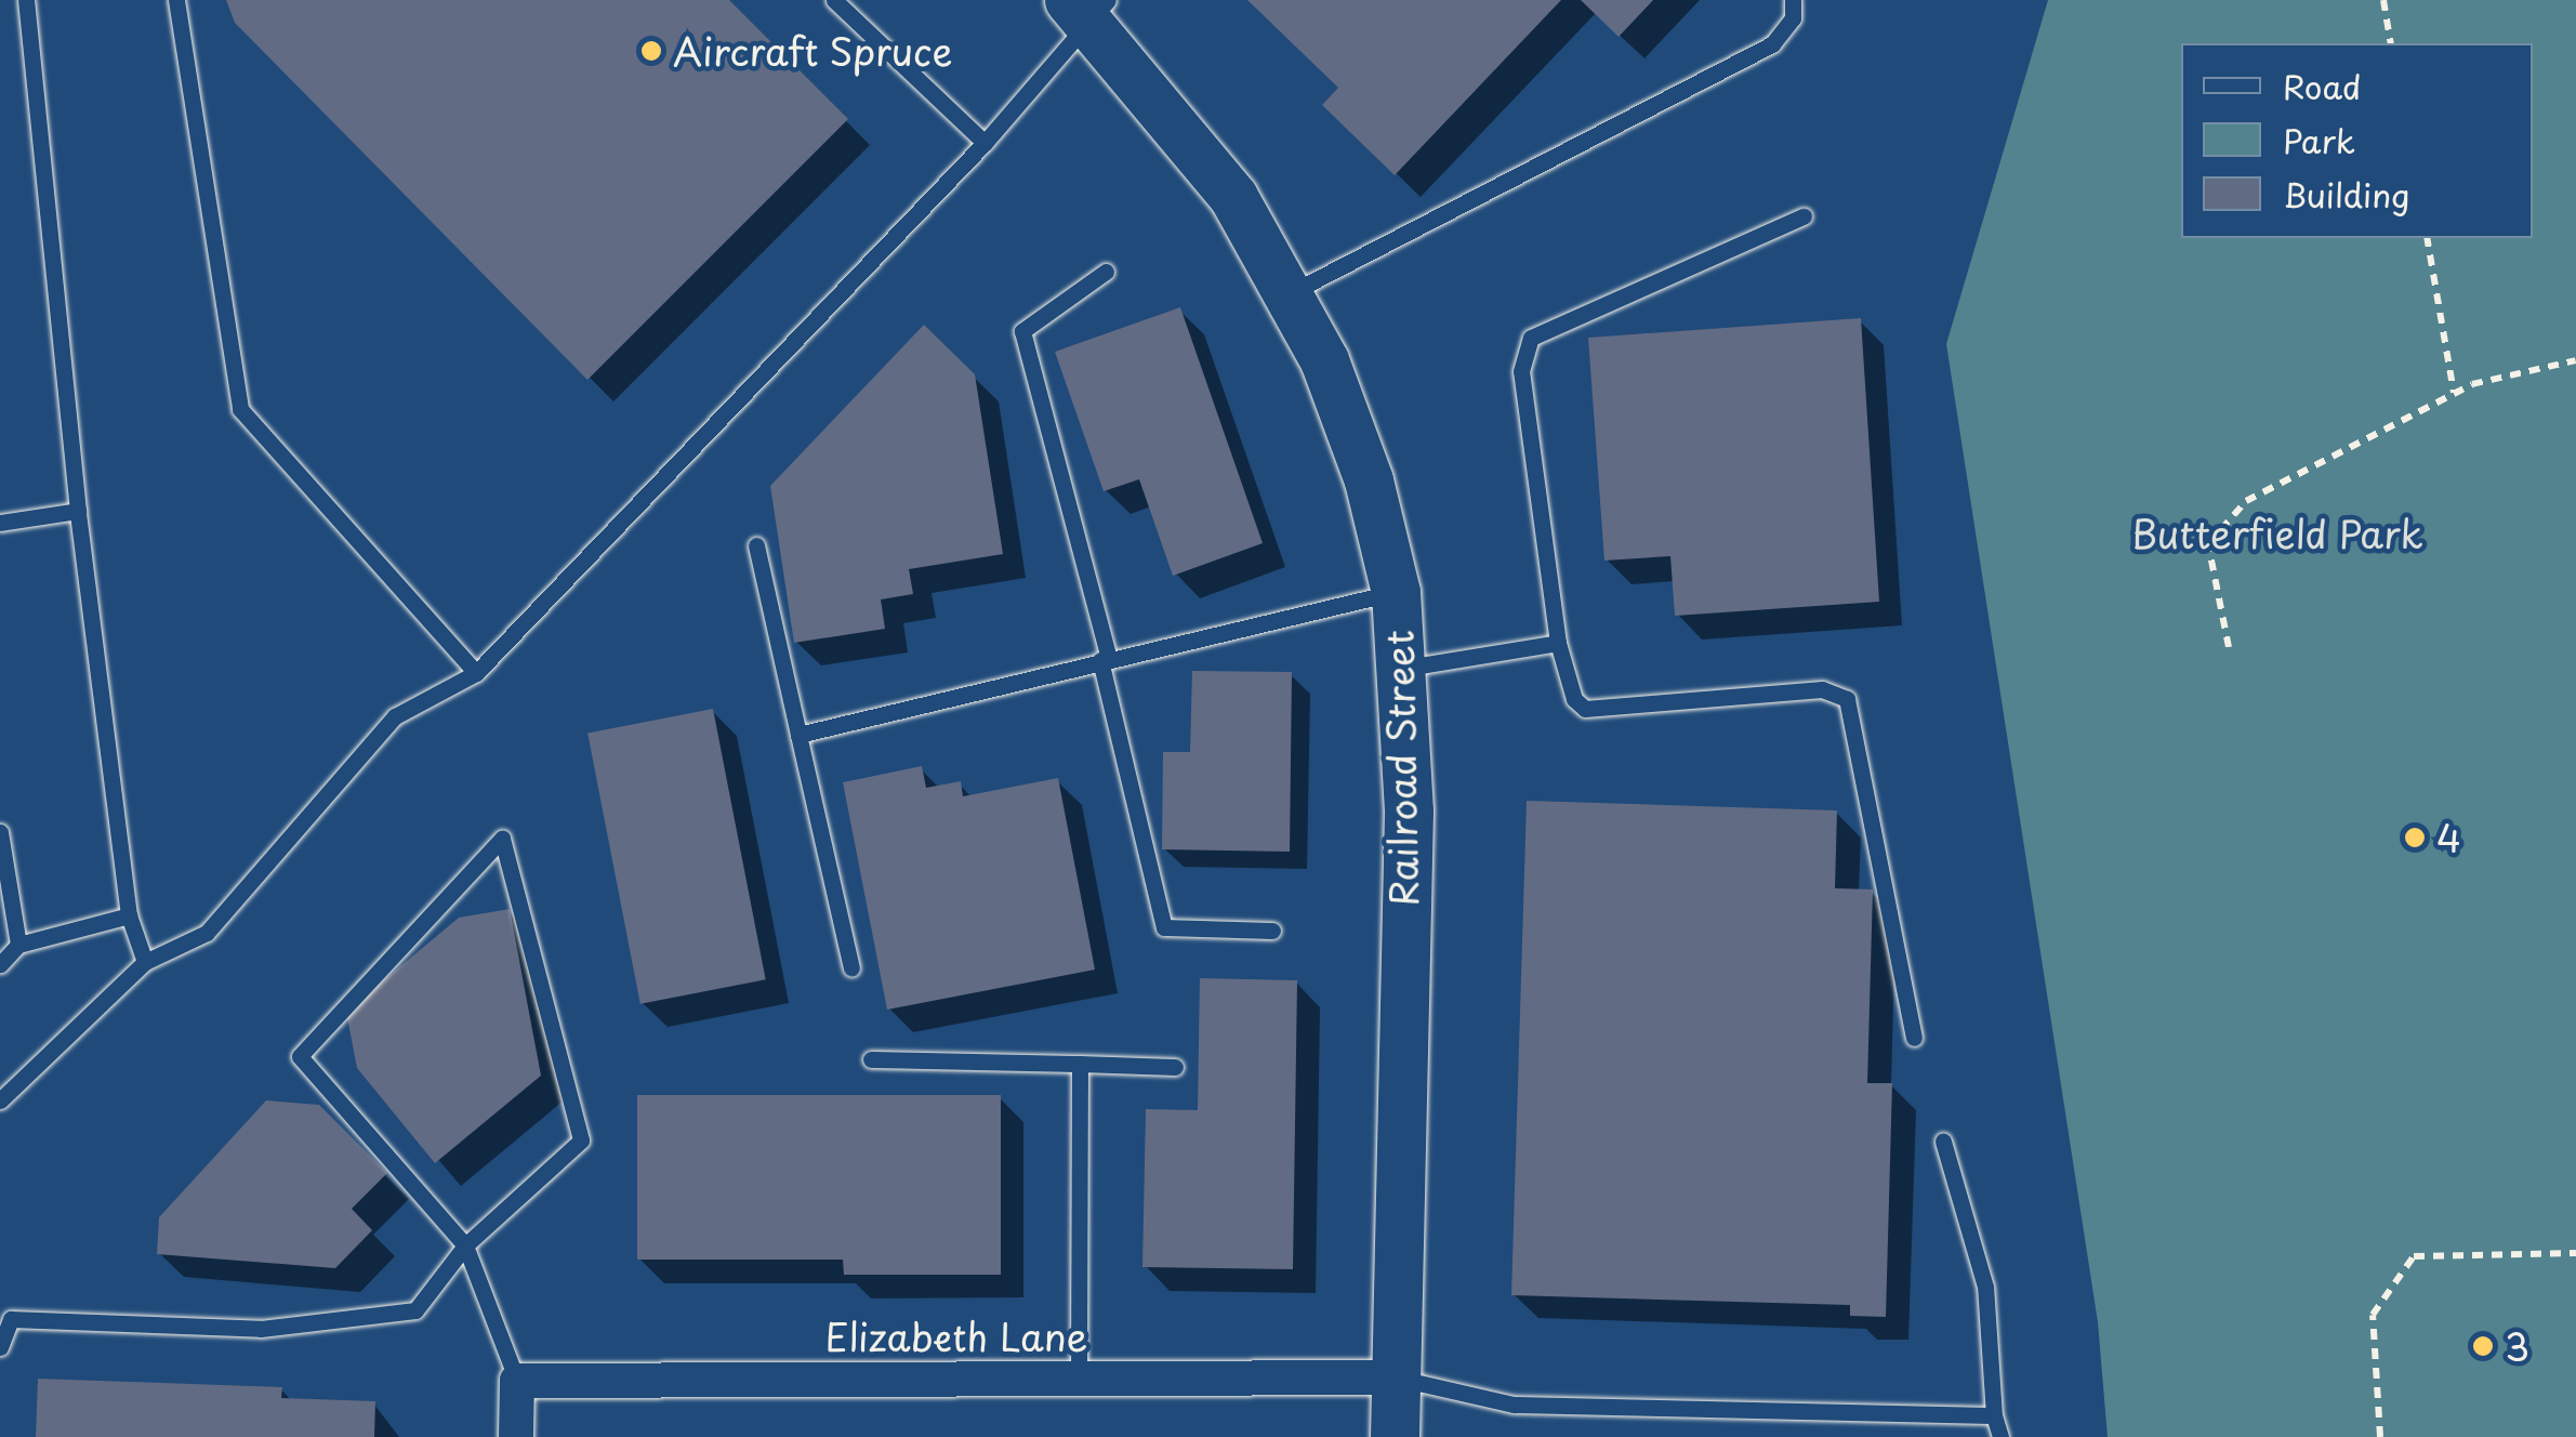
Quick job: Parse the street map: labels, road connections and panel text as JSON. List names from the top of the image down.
{
  "streets": {
    "main road": ["Railroad Street"],
    "street": ["Elizabeth Lane"]
  },
  "crossings": [
    ["Railroad Street", "Elizabeth Lane"]
  ],
  "parks": ["Butterfield Park"],
  "places": ["Aircraft Spruce", "4", "3"],
  "legend": ["Road", "Park", "Building"]
}
